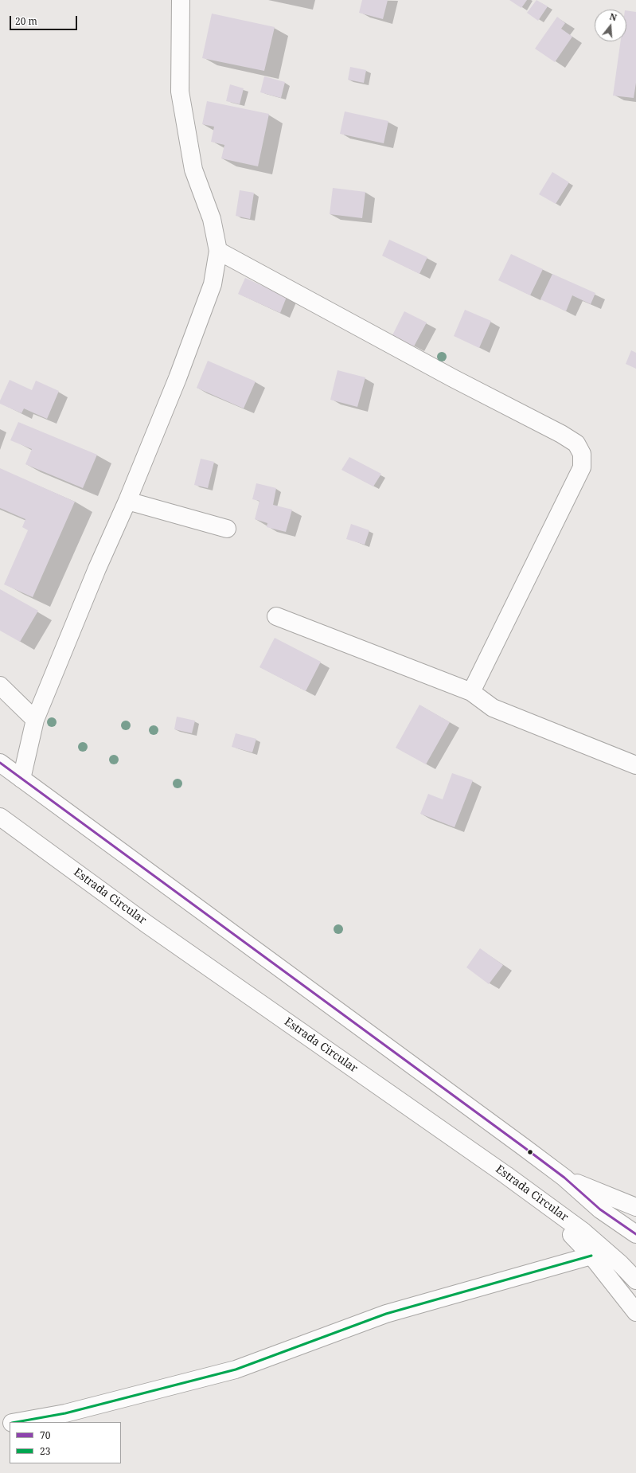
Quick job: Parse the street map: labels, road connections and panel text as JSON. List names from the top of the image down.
{
  "streets": {
    "street": ["Estrada Circular"]
  },
  "lines": ["transit line 70", "transit line 23"],
  "legend": ["70", "23"],
  "scale_bar": "20 m",
  "north": "top"
}
